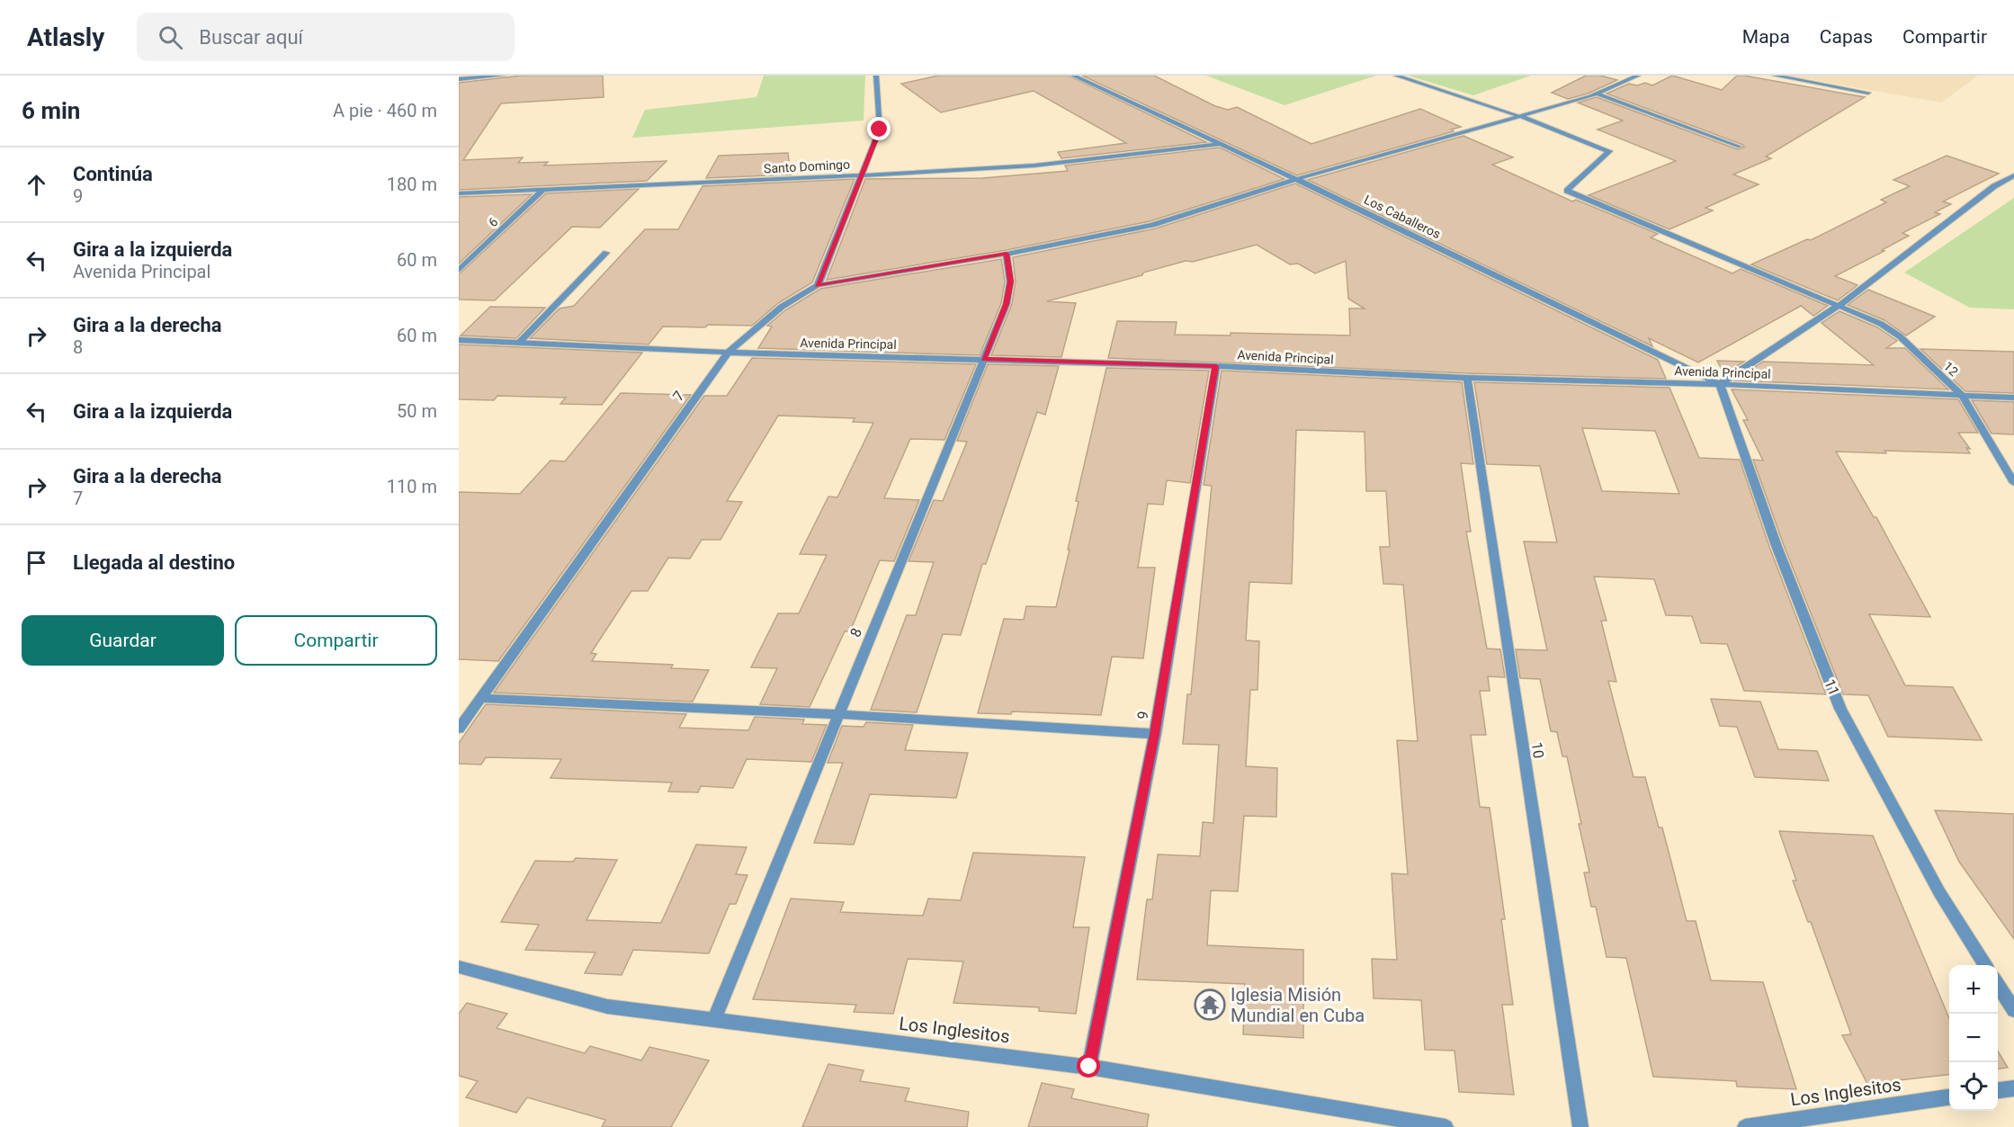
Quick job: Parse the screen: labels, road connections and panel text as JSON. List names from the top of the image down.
{
  "streets": {
    "street": [
      "Santo Domingo",
      "Los Caballeros",
      "6",
      "Avenida Principal",
      "12",
      "7",
      "8",
      "11",
      "9",
      "10",
      "Los Inglesitos"
    ]
  },
  "crossings": [
    ["Santo Domingo", "Los Caballeros"],
    ["Santo Domingo", "6"],
    ["Los Caballeros", "Avenida Principal"],
    ["Los Caballeros", "11"],
    ["Avenida Principal", "12"],
    ["Avenida Principal", "7"],
    ["Avenida Principal", "8"],
    ["Avenida Principal", "11"],
    ["Avenida Principal", "9"],
    ["Avenida Principal", "10"],
    ["8", "Los Inglesitos"],
    ["9", "Los Inglesitos"]
  ],
  "places": {
    "temple": ["Iglesia Misión Mundial en Cuba"]
  },
  "page": {
    "header": "Atlasly",
    "search": "Buscar aquí",
    "nav": ["Mapa", "Capas", "Compartir"],
    "heading": ["6 min", "A pie · 460 m"],
    "list": [
      ["Continúa", "9", "180 m"],
      ["Gira a la izquierda", "Avenida Principal", "60 m"],
      ["Gira a la derecha", "8", "60 m"],
      ["Gira a la izquierda", "50 m"],
      ["Gira a la derecha", "7", "110 m"],
      "Llegada al destino"
    ],
    "buttons": ["Guardar", "Compartir"],
    "map_buttons": ["+", "−"]
  }
}
